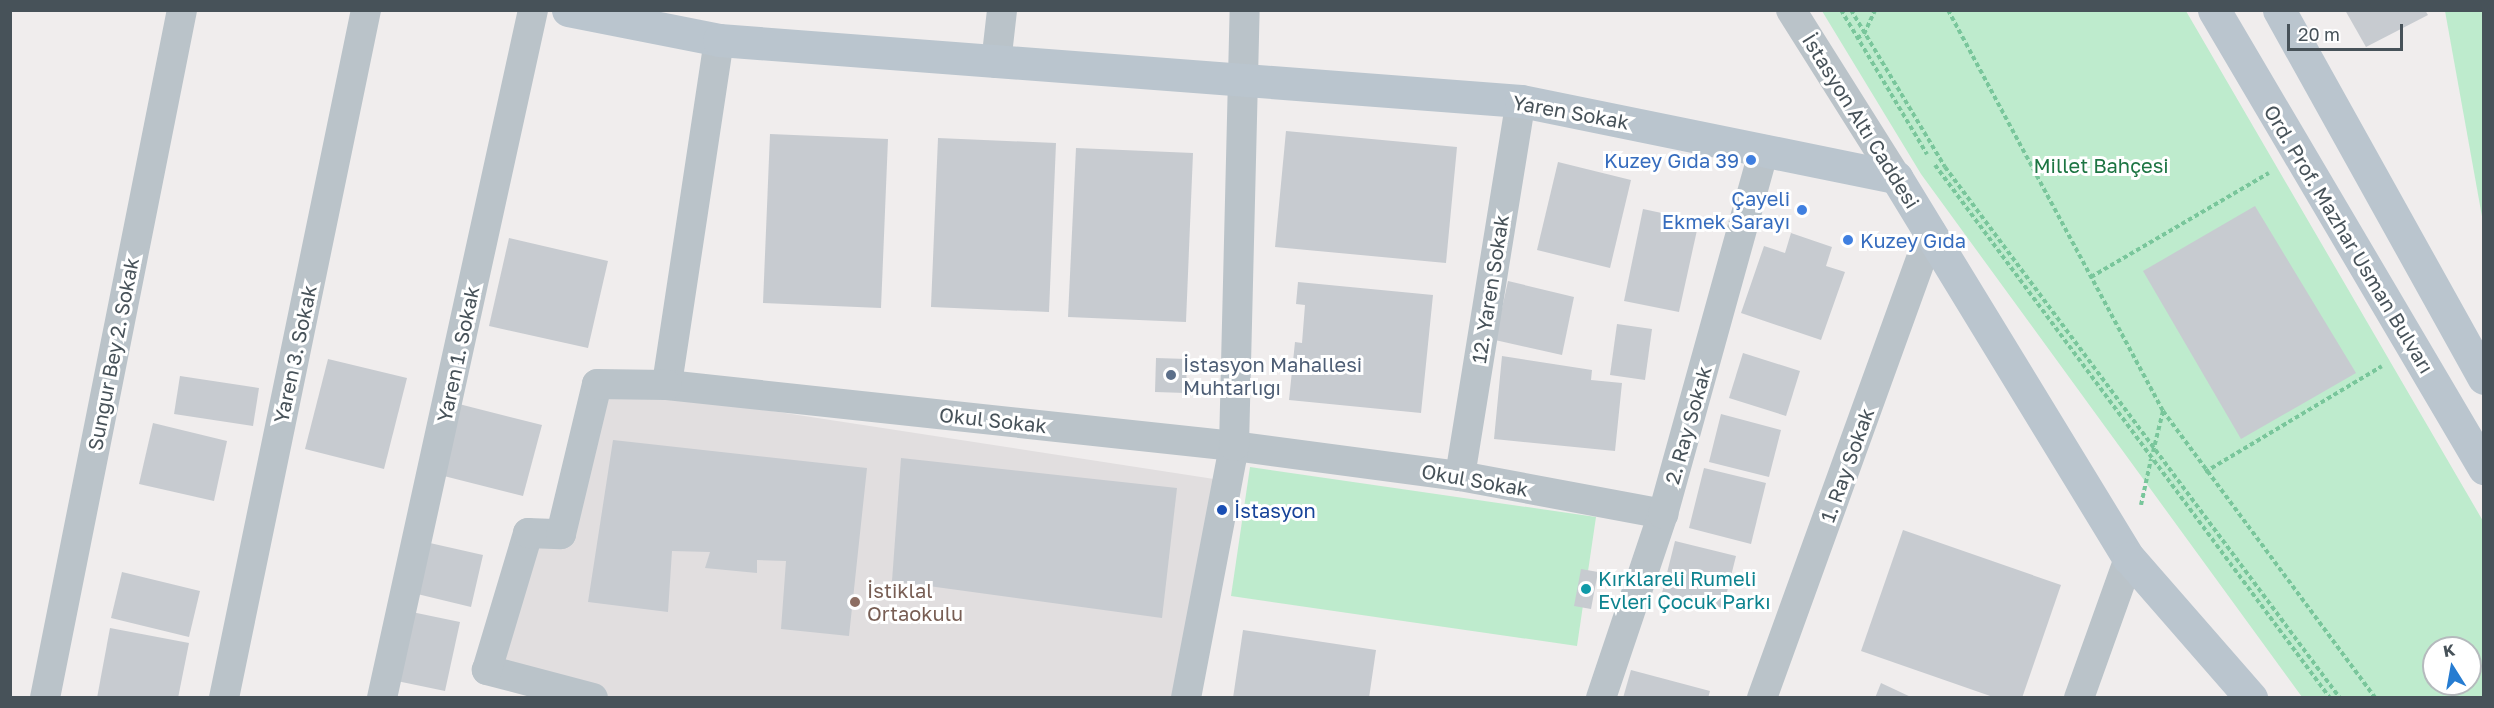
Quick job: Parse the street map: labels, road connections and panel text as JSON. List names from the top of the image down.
{
  "streets": {
    "street": [
      "Yaren Sokak",
      "İstasyon Altı Caddesi",
      "Ord. Prof. Mazhar Usman Bulvarı",
      "12. Yaren Sokak",
      "Sungur Bey 2. Sokak",
      "Yaren 3. Sokak",
      "Yaren 1. Sokak",
      "Okul Sokak",
      "2. Ray Sokak",
      "1. Ray Sokak"
    ]
  },
  "crossings": [
    ["Yaren Sokak", "İstasyon Altı Caddesi"],
    ["Yaren Sokak", "12. Yaren Sokak"],
    ["Yaren Sokak", "2. Ray Sokak"],
    ["İstasyon Altı Caddesi", "1. Ray Sokak"],
    ["12. Yaren Sokak", "Okul Sokak"],
    ["Okul Sokak", "2. Ray Sokak"]
  ],
  "parks": ["Millet Bahçesi"],
  "places": [
    "Kuzey Gıda 39",
    "Çayeli Ekmek Sarayı",
    "Kuzey Gıda",
    "İstasyon Mahallesi Muhtarlığı",
    "İstasyon",
    "Kırklareli Rumeli Evleri Çocuk Parkı",
    "İstiklal Ortaokulu"
  ],
  "scale_bar": "20 m",
  "north": "top"
}
